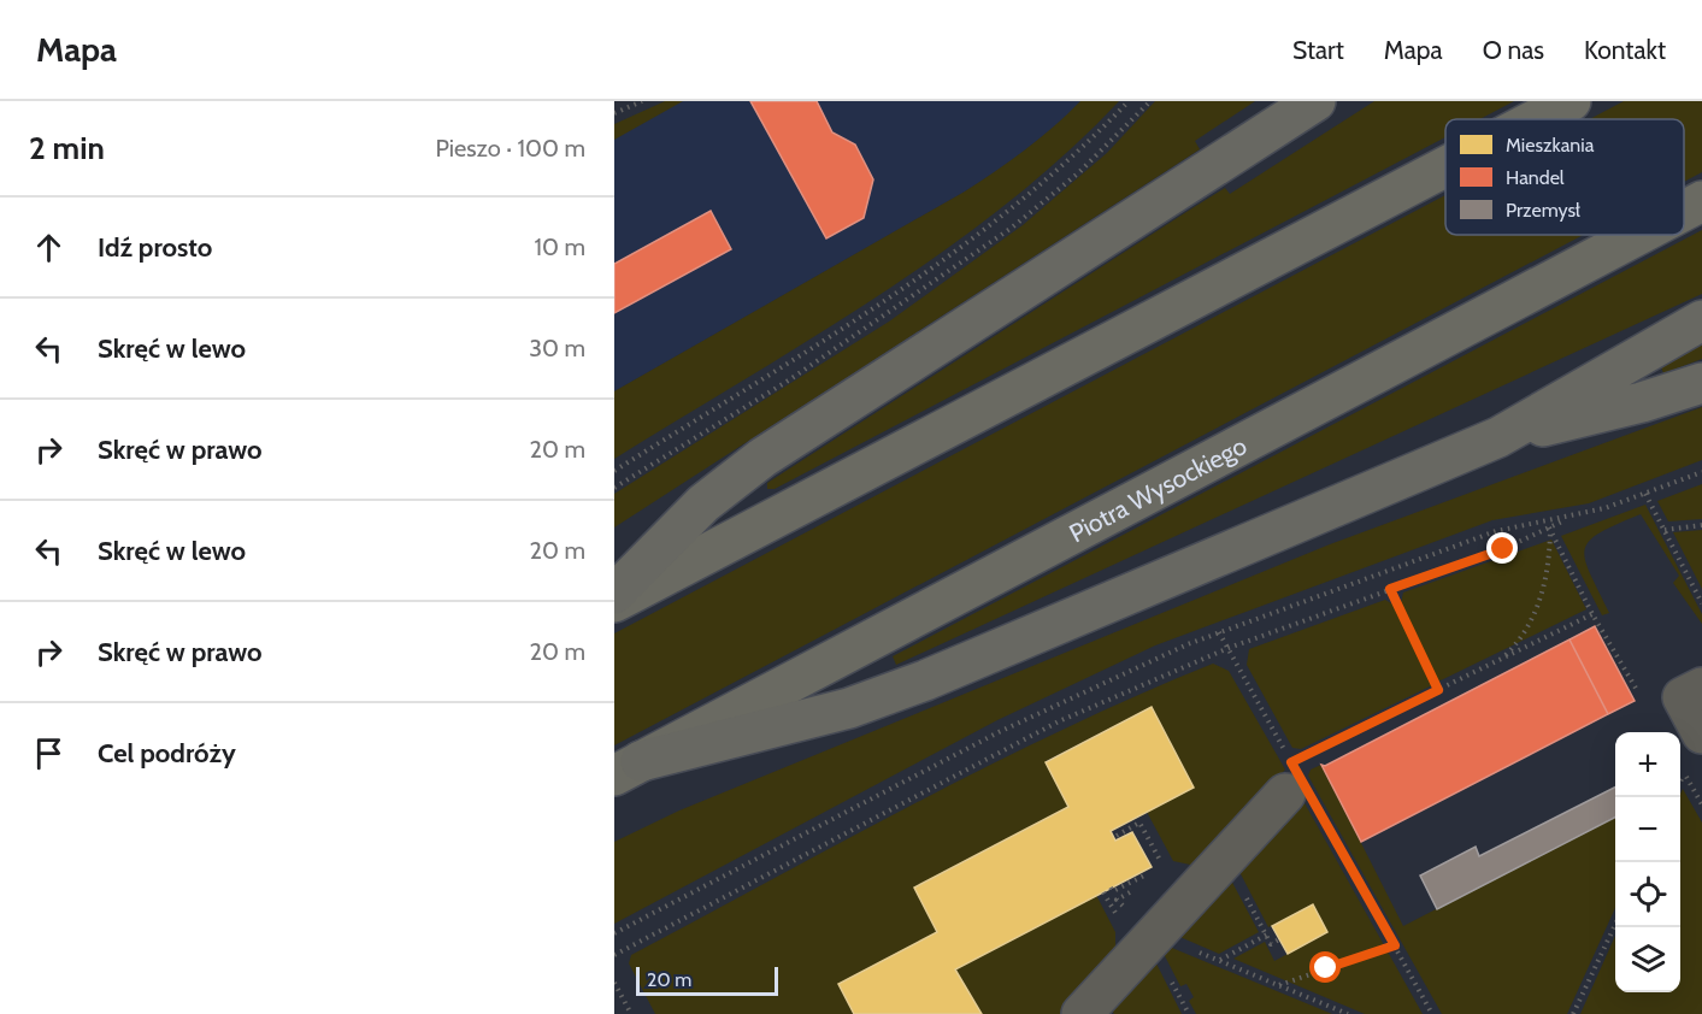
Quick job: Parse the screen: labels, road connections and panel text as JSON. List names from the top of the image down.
{
  "streets": {
    "main road": ["Piotra Wysockiego"]
  },
  "legend": ["Mieszkania", "Handel", "Przemysł"],
  "scale_bar": "20 m",
  "page": {
    "header": "Mapa",
    "nav": [
      "Start",
      "Mapa",
      "O nas",
      "Kontakt"
    ],
    "heading": ["2 min", "Pieszo · 100 m"],
    "list": [
      ["Idź prosto", "10 m"],
      ["Skręć w lewo", "30 m"],
      ["Skręć w prawo", "20 m"],
      ["Skręć w lewo", "20 m"],
      ["Skręć w prawo", "20 m"],
      "Cel podróży"
    ],
    "map_buttons": ["+", "−"],
    "scale": "20 m"
  }
}
